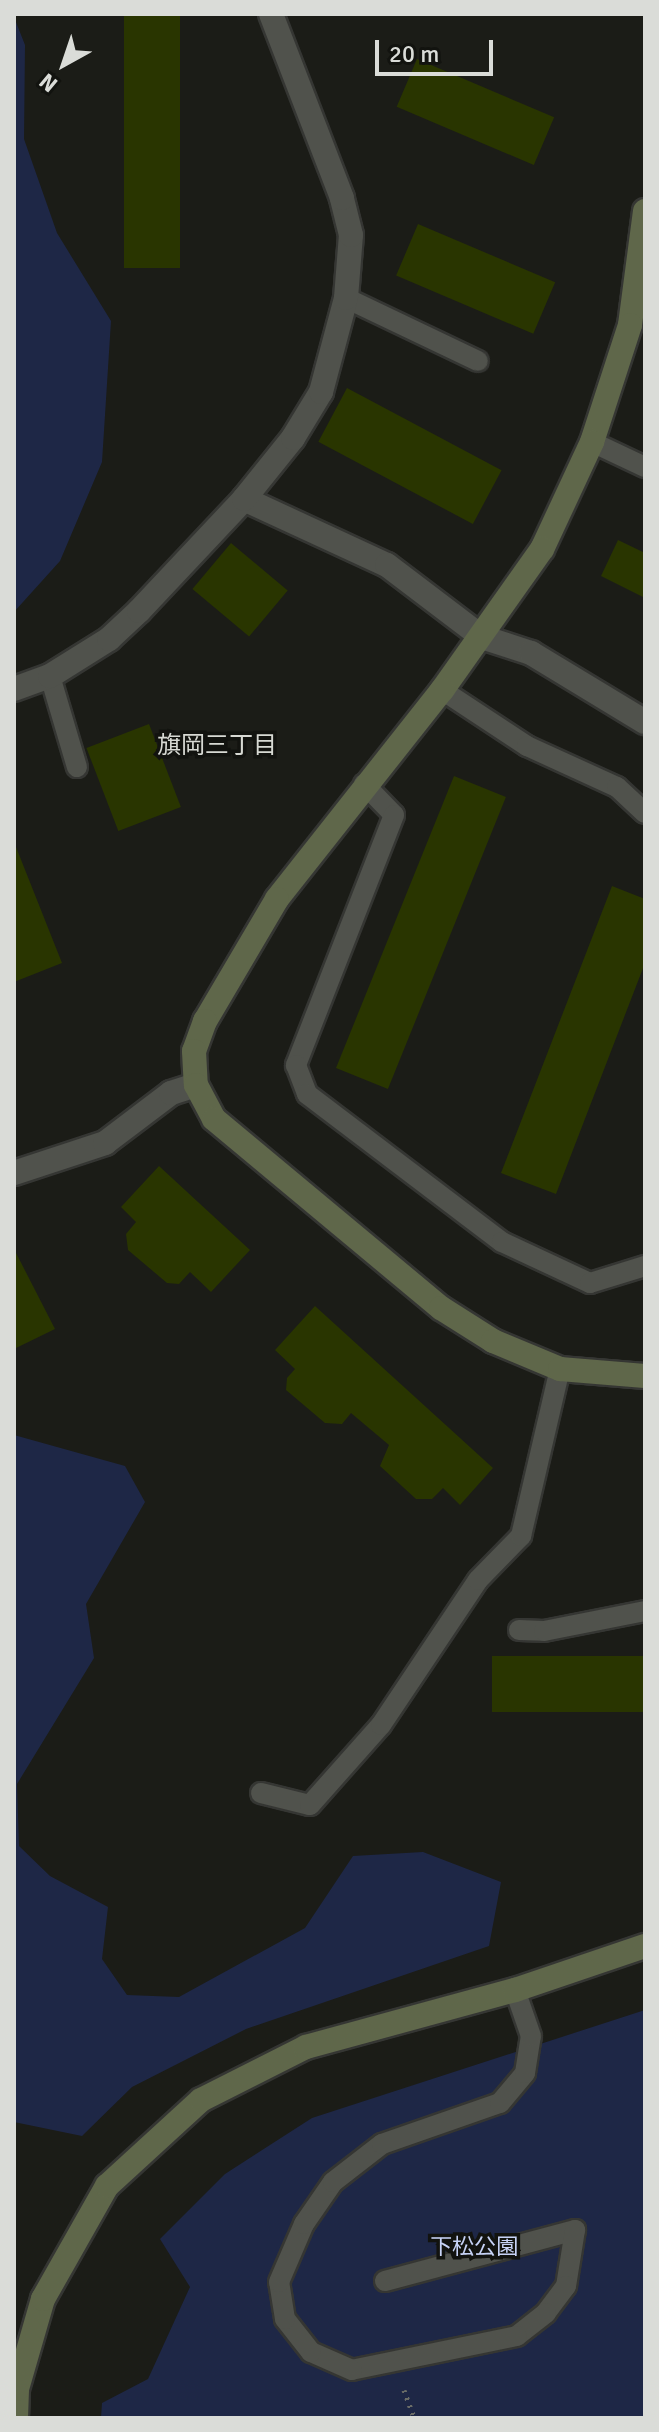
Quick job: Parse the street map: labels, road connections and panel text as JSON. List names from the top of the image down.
{
  "districts": ["旗岡三丁目"],
  "parks": ["下松公園"],
  "scale_bar": "20 m",
  "north": "bottom left"
}
